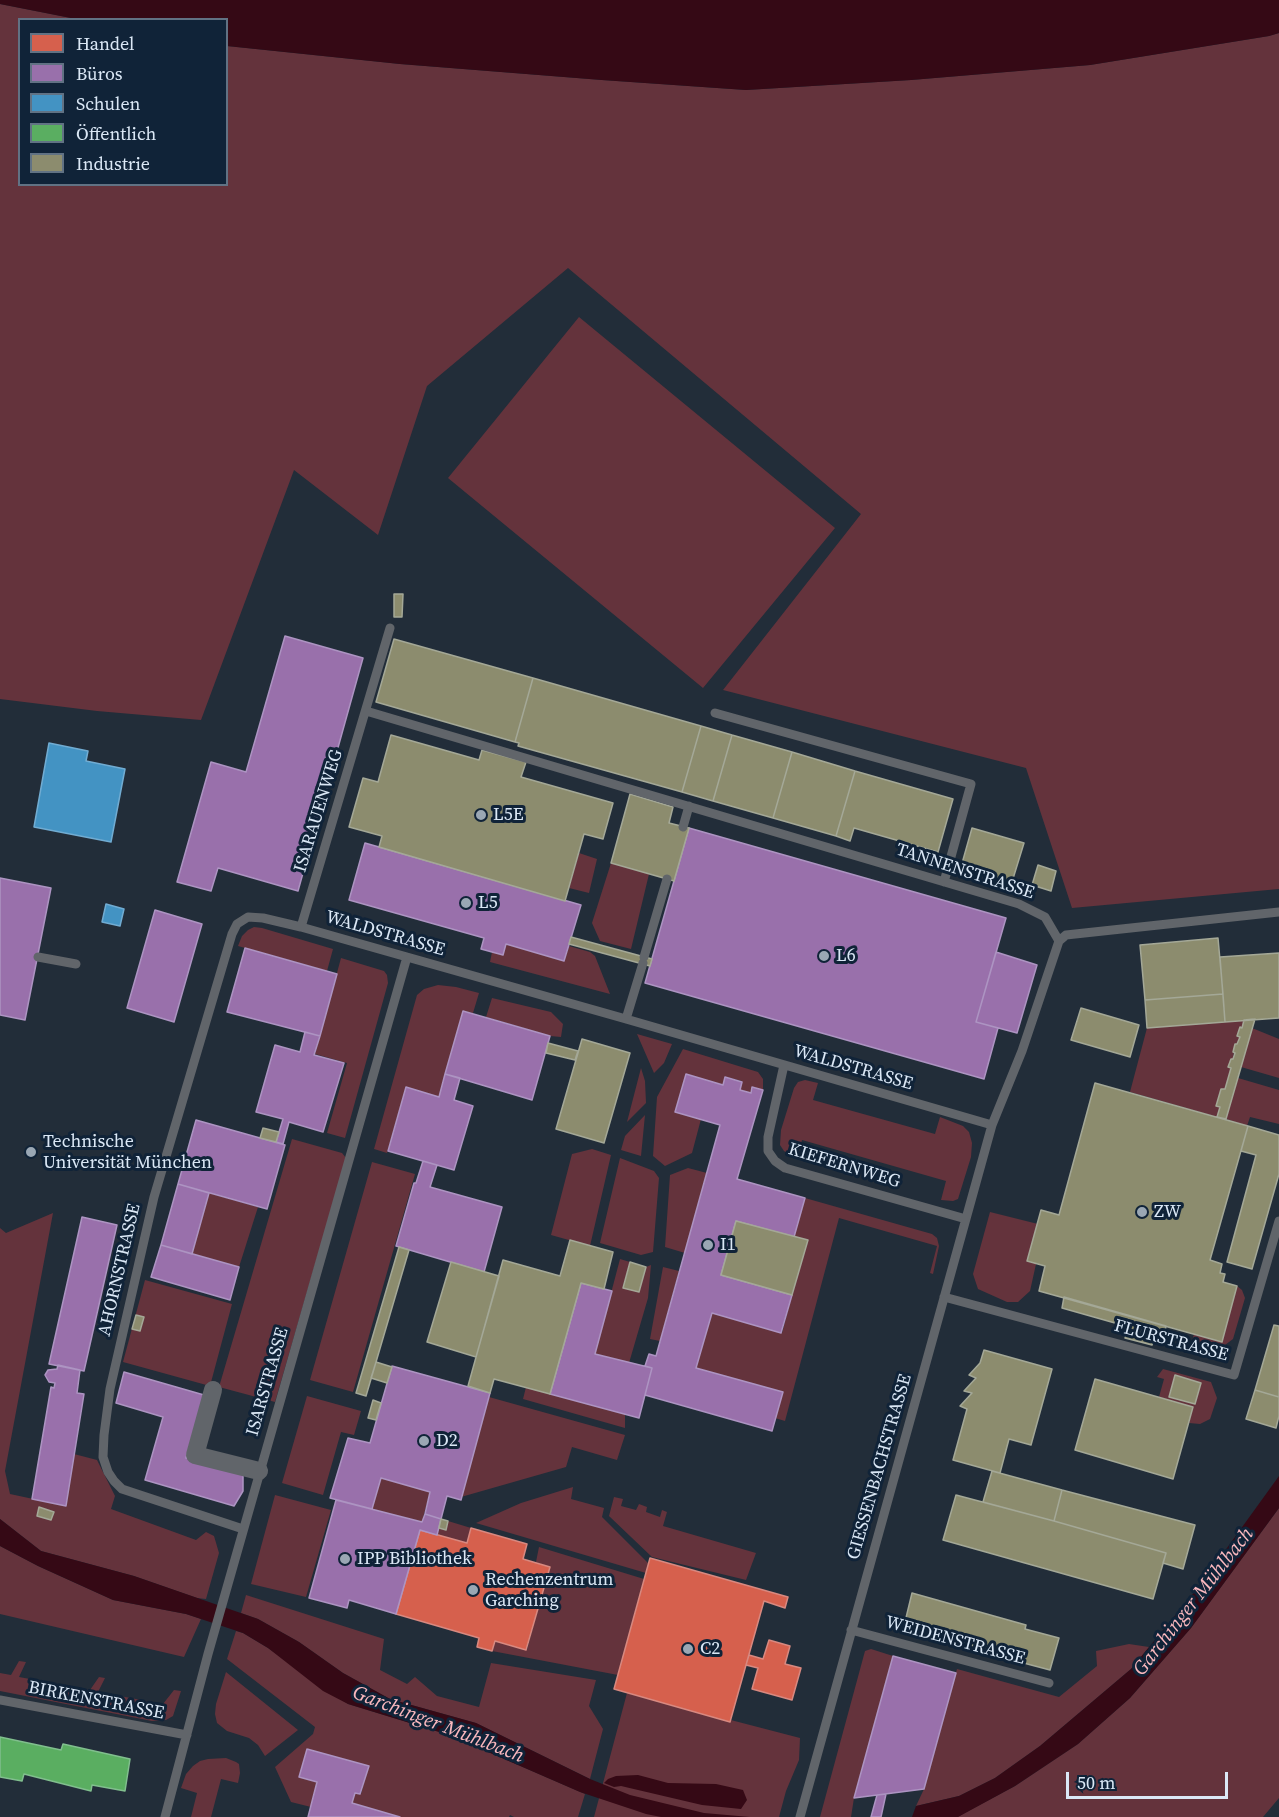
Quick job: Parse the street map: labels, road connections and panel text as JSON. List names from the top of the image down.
{
  "streets": {
    "lane": [
      "ISARAUENWEG",
      "TANNENSTRASSE",
      "WALDSTRASSE",
      "KIEFERNWEG",
      "AHORNSTRASSE",
      "FLURSTRASSE",
      "ISARSTRASSE",
      "GIESSENBACHSTRASSE",
      "WEIDENSTRASSE",
      "BIRKENSTRASSE"
    ]
  },
  "crossings": [
    ["ISARAUENWEG", "TANNENSTRASSE"],
    ["ISARAUENWEG", "WALDSTRASSE"],
    ["ISARAUENWEG", "AHORNSTRASSE"],
    ["WALDSTRASSE", "KIEFERNWEG"],
    ["WALDSTRASSE", "AHORNSTRASSE"],
    ["WALDSTRASSE", "ISARSTRASSE"],
    ["WALDSTRASSE", "GIESSENBACHSTRASSE"],
    ["KIEFERNWEG", "GIESSENBACHSTRASSE"],
    ["AHORNSTRASSE", "ISARSTRASSE"],
    ["FLURSTRASSE", "GIESSENBACHSTRASSE"],
    ["ISARSTRASSE", "BIRKENSTRASSE"],
    ["GIESSENBACHSTRASSE", "WEIDENSTRASSE"]
  ],
  "water": ["Garchinger Mühlbach"],
  "places": [
    "L5E",
    "L5",
    "L6",
    "Technische Universität München",
    "ZW",
    "I1",
    "D2",
    "IPP Bibliothek",
    "Rechenzentrum Garching",
    "C2"
  ],
  "legend": [
    "Handel",
    "Büros",
    "Schulen",
    "Öffentlich",
    "Industrie"
  ],
  "scale_bar": "50 m"
}
